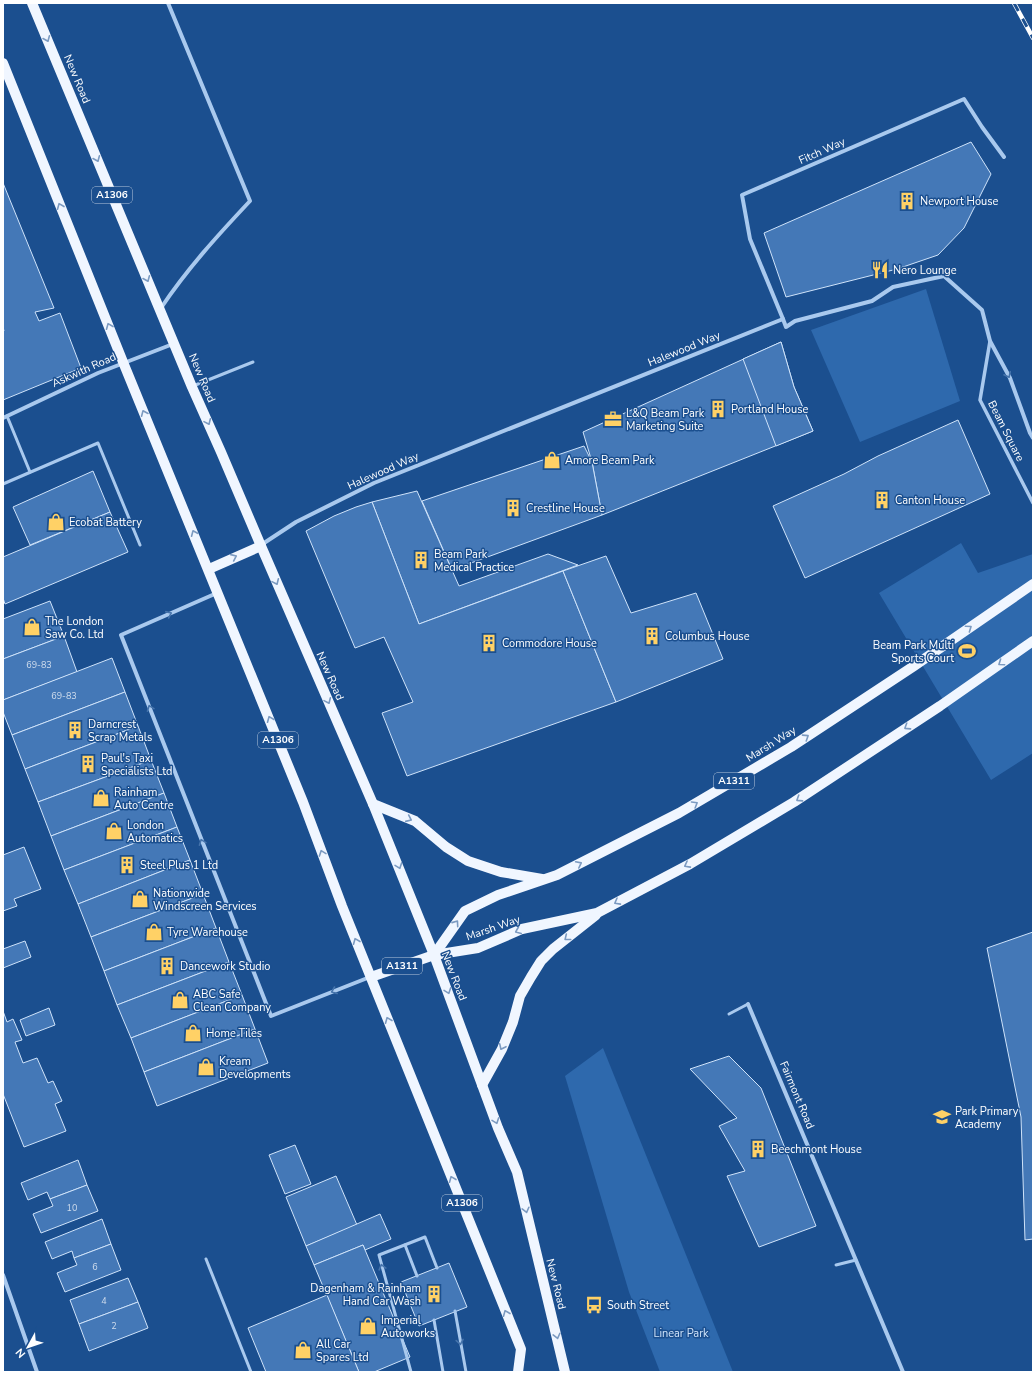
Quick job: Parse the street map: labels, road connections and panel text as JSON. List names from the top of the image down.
{
  "streets": {
    "main road": [
      "New Road",
      "A1306",
      "Marsh Way",
      "A1311"
    ],
    "street": [
      "Fitch Way",
      "Halewood Way",
      "Askwith Road",
      "Beam Square",
      "Fairmont Road"
    ]
  },
  "crossings": [
    ["New Road", "Halewood Way"],
    ["New Road", "Askwith Road"],
    ["New Road", "Marsh Way"],
    ["New Road", "A1311"],
    ["Fitch Way", "Halewood Way"],
    ["A1306", "Askwith Road"],
    ["A1306", "Marsh Way"],
    ["Halewood Way", "Beam Square"],
    ["Marsh Way", "A1311"]
  ],
  "parks": ["Linear Park"],
  "places": {
    "building": [
      "Newport House",
      "Portland House",
      "Canton House",
      "Crestline House",
      "Beam Park Medical Practice",
      "Columbus House",
      "Commodore House",
      "Darncrest Scrap Metals",
      "Paul's Taxi Specialists Ltd",
      "Steel Plus 1 Ltd",
      "Dancework Studio",
      "Beechmont House",
      "Dagenham & Rainham Hand Car Wash"
    ],
    "restaurant": ["Nero Lounge"],
    "office": ["L&Q Beam Park Marketing Suite"],
    "shop": [
      "Amore Beam Park",
      "Ecobat Battery",
      "The London Saw Co. Ltd",
      "Rainham Auto Centre",
      "London Automatics",
      "Nationwide Windscreen Services",
      "Tyre Warehouse",
      "ABC Safe Clean Company",
      "Home Tiles",
      "Kream Developments",
      "Imperial Autoworks",
      "All Car Spares Ltd"
    ],
    "sports": ["Beam Park Multi Sports Court"],
    "school or university": ["Park Primary Academy"],
    "bus stop": ["South Street"]
  },
  "house_numbers": [
    "69-83",
    "69-83",
    "10",
    "6",
    "4",
    "2"
  ],
  "north": "bottom left"
}
